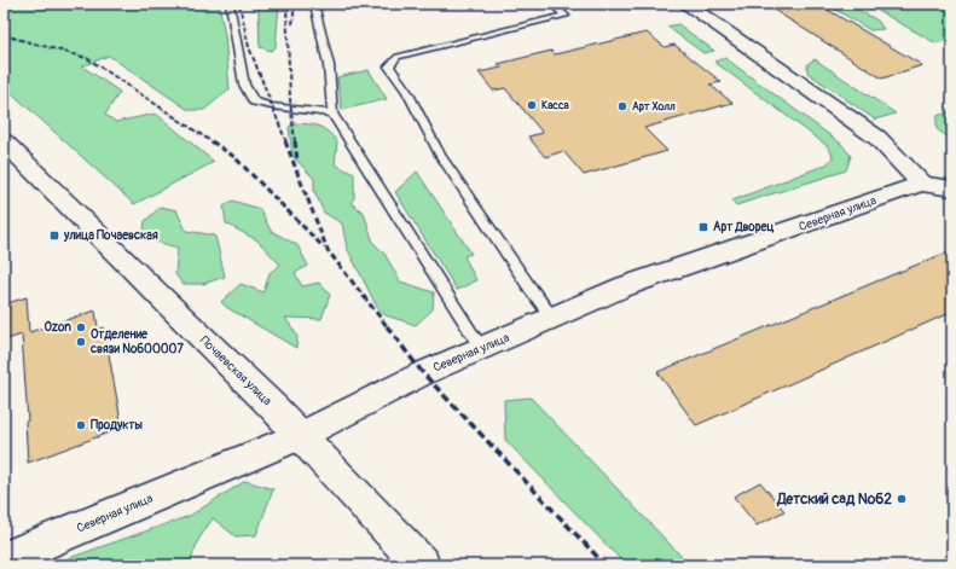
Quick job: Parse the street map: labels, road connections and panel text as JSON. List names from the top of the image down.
{
  "streets": {
    "main road": ["Северная улица", "Почаевская улица"]
  },
  "crossings": [
    ["Северная улица", "Почаевская улица"]
  ],
  "places": {
    "other": [
      "Касса",
      "Арт Холл",
      "Ozon",
      "Отделение связи №600007",
      "Продукты",
      "Детский сад №62"
    ],
    "transit": ["Арт Дворец", "улица Почаевская"]
  }
}
